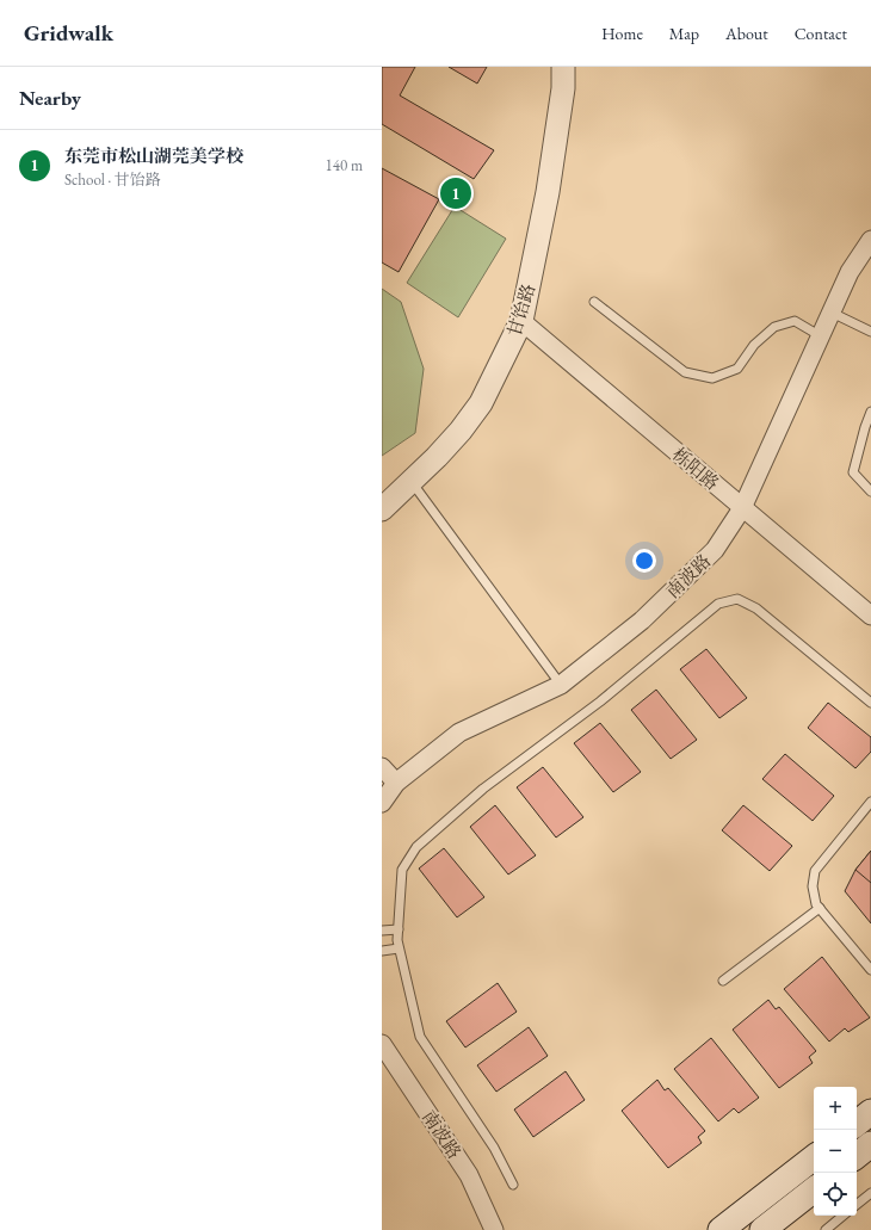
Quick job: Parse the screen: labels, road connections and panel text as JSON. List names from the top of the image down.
{
  "streets": {
    "street": ["甘饴路", "栎阳路", "南波路"]
  },
  "crossings": [
    ["甘饴路", "栎阳路"],
    ["栎阳路", "南波路"]
  ],
  "page": {
    "header": "Gridwalk",
    "nav": [
      "Home",
      "Map",
      "About",
      "Contact"
    ],
    "heading": "Nearby",
    "list": [
      {
        "mark": "1",
        "name": "东莞市松山湖莞美学校",
        "note": "School · 甘饴路",
        "value": "140 m"
      }
    ],
    "pins": "1",
    "map_buttons": ["+", "−"]
  }
}
